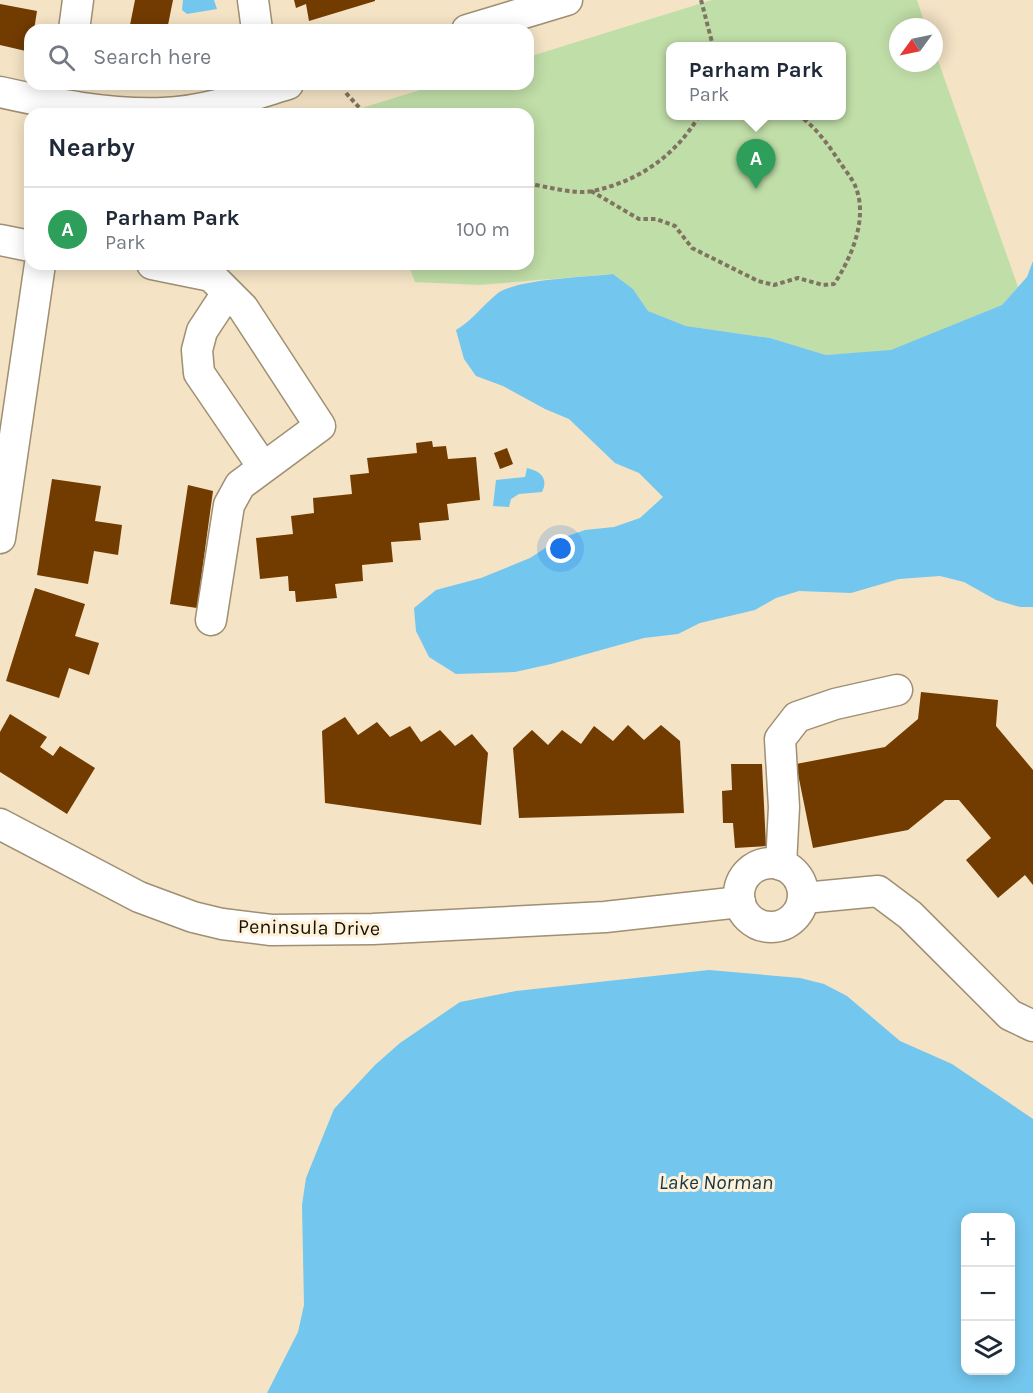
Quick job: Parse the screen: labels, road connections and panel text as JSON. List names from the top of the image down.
{
  "streets": {
    "street": ["Peninsula Drive"]
  },
  "water": ["Lake Norman"],
  "north": "bottom left",
  "page": {
    "search": "Search here",
    "popup": ["Parham Park", "Park"],
    "heading": "Nearby",
    "pins": "A",
    "list": [
      {
        "mark": "A",
        "name": "Parham Park",
        "note": "Park",
        "value": "100 m"
      }
    ],
    "map_buttons": ["+", "−"]
  }
}
